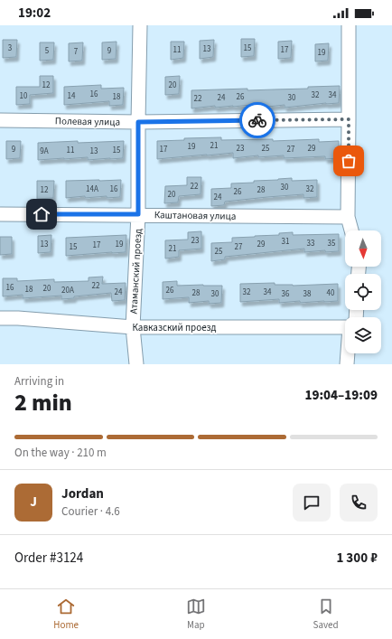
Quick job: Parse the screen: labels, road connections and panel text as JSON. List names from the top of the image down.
{
  "streets": {
    "street": [
      "Полевая улица",
      "Каштановая улица",
      "Атаманский проезд",
      "Кавказский проезд"
    ]
  },
  "crossings": [
    ["Полевая улица", "Атаманский проезд"],
    ["Каштановая улица", "Атаманский проезд"],
    ["Атаманский проезд", "Кавказский проезд"]
  ],
  "house_numbers": [
    "3",
    "15",
    "13",
    "11",
    "17",
    "5",
    "9",
    "7",
    "19",
    "12",
    "20",
    "16",
    "32",
    "34",
    "10",
    "14",
    "18",
    "26",
    "24",
    "30",
    "22",
    "21",
    "19",
    "23",
    "25",
    "29",
    "9",
    "17",
    "27",
    "11",
    "15",
    "9А",
    "13",
    "22",
    "30",
    "14А",
    "16",
    "32",
    "12",
    "28",
    "26",
    "20",
    "24",
    "23",
    "31",
    "33",
    "35",
    "13",
    "19",
    "29",
    "17",
    "15",
    "27",
    "21",
    "25",
    "22",
    "16",
    "20",
    "18",
    "20А",
    "26",
    "24",
    "32",
    "34",
    "28",
    "40",
    "30",
    "36",
    "38"
  ],
  "north": "bottom",
  "page": {
    "status": "19:02",
    "heading": ["2 min", "Arriving in", "19:04–19:09"],
    "panel": [
      "Jordan",
      "Courier · 4.6",
      "Order #3124",
      "1 300 ₽"
    ],
    "bar": "On the way · 210 m",
    "round": "J",
    "tabs": ["Home", "Map", "Saved"]
  }
}
